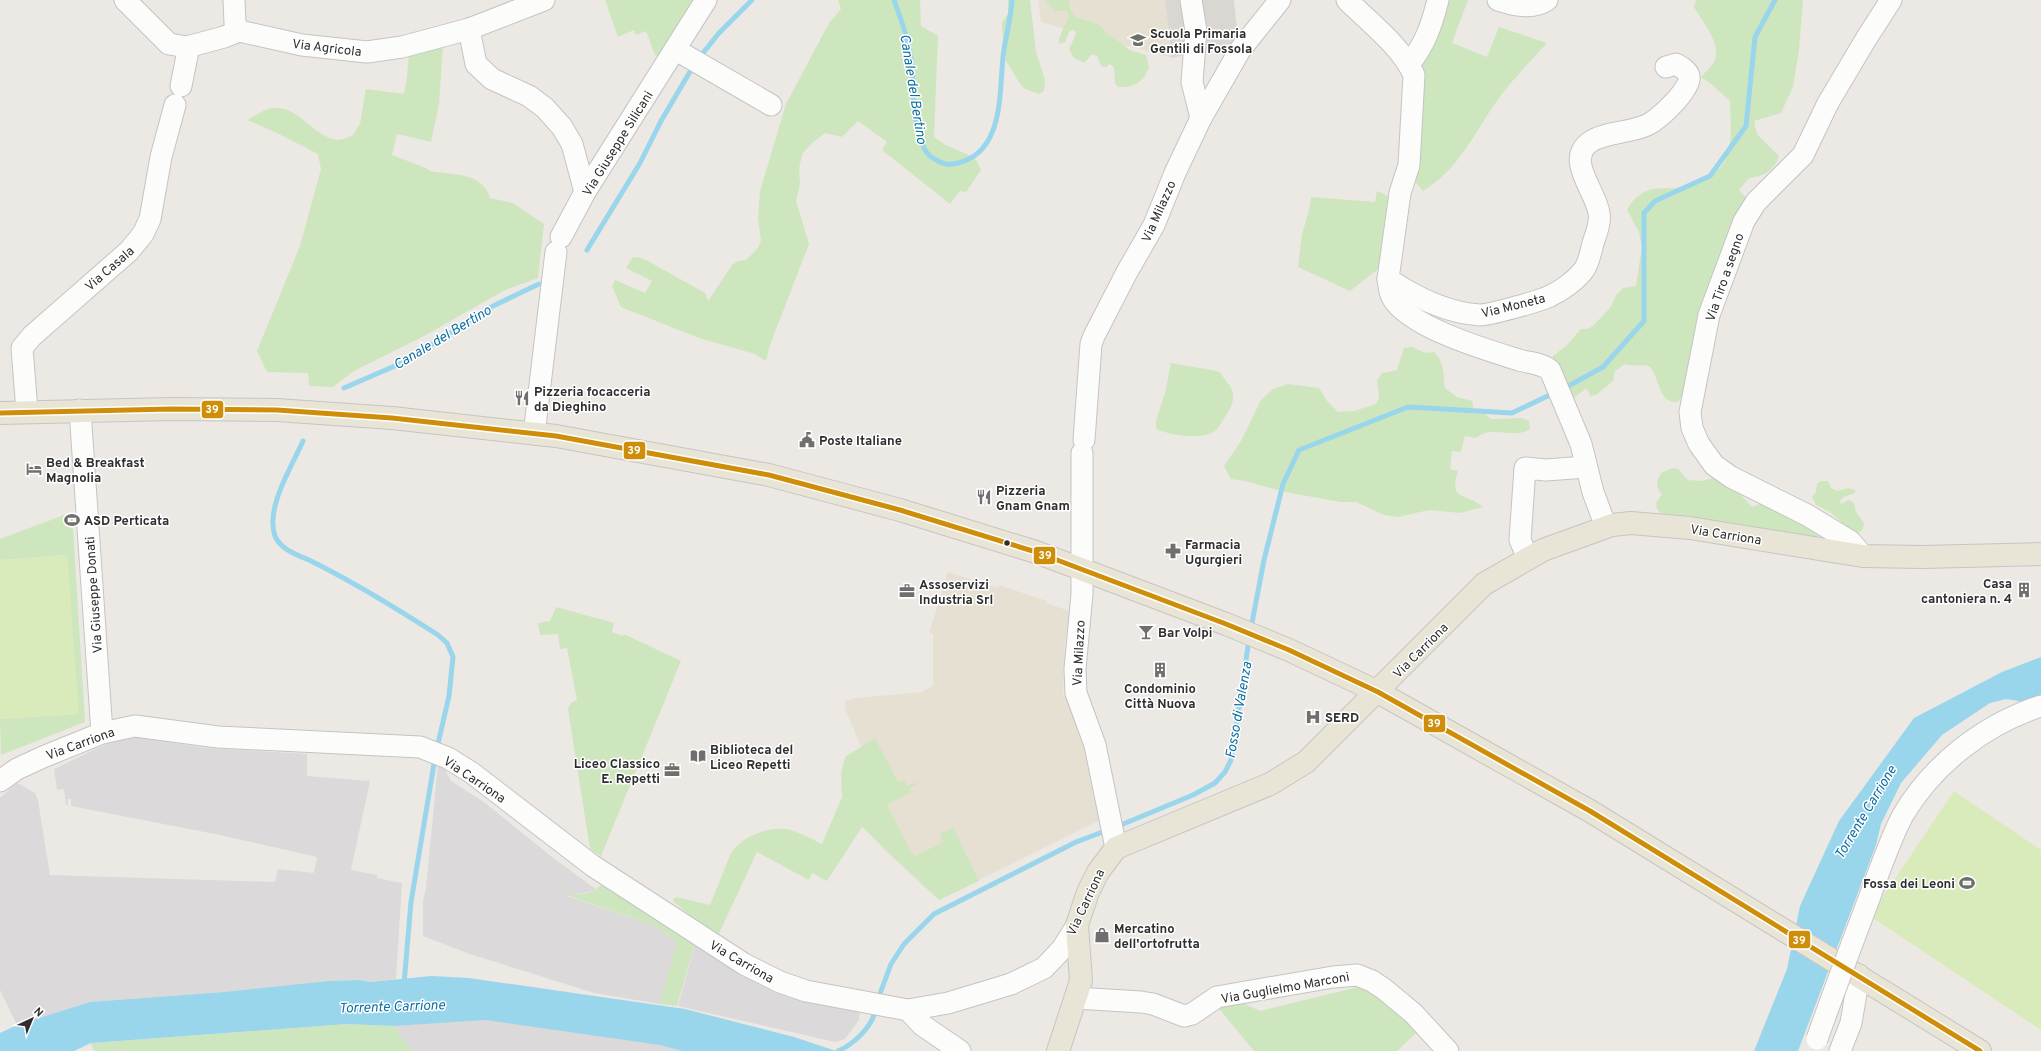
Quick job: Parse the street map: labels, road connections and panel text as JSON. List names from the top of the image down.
{
  "streets": {
    "main road": ["Via Carriona"],
    "street": [
      "Via Agricola",
      "Via Giuseppe Silicani",
      "Via Milazzo",
      "Via Casala",
      "Via Tiro a segno",
      "Via Moneta",
      "Via Giuseppe Donati",
      "Via Guglielmo Marconi"
    ]
  },
  "crossings": [
    ["Via Agricola", "Via Casala"],
    ["Via Milazzo", "Via Carriona"],
    ["Via Tiro a segno", "Via Carriona"],
    ["Via Carriona", "Via Giuseppe Donati"]
  ],
  "water": ["Canale del Bertino", "Fosso di Valenza", "Torrente Carrione"],
  "places": {
    "school or university": ["Scuola Primaria Gentili di Fossola"],
    "restaurant": ["Pizzeria focacceria da Dieghino", "Pizzeria Gnam Gnam"],
    "public building": ["Poste Italiane"],
    "hotel": ["Bed & Breakfast Magnolia"],
    "sports": ["ASD Perticata", "Fossa dei Leoni"],
    "pharmacy": ["Farmacia Ugurgieri"],
    "building": ["Casa cantoniera n. 4", "Condominio Città Nuova"],
    "office": ["Assoservizi Industria Srl", "Liceo Classico E. Repetti"],
    "bar": ["Bar Volpi"],
    "hospital": ["SERD"],
    "library": ["Biblioteca del Liceo Repetti"],
    "shop": ["Mercatino dell'ortofrutta"]
  },
  "lines": ["transit line 39"],
  "north": "top right"
}
